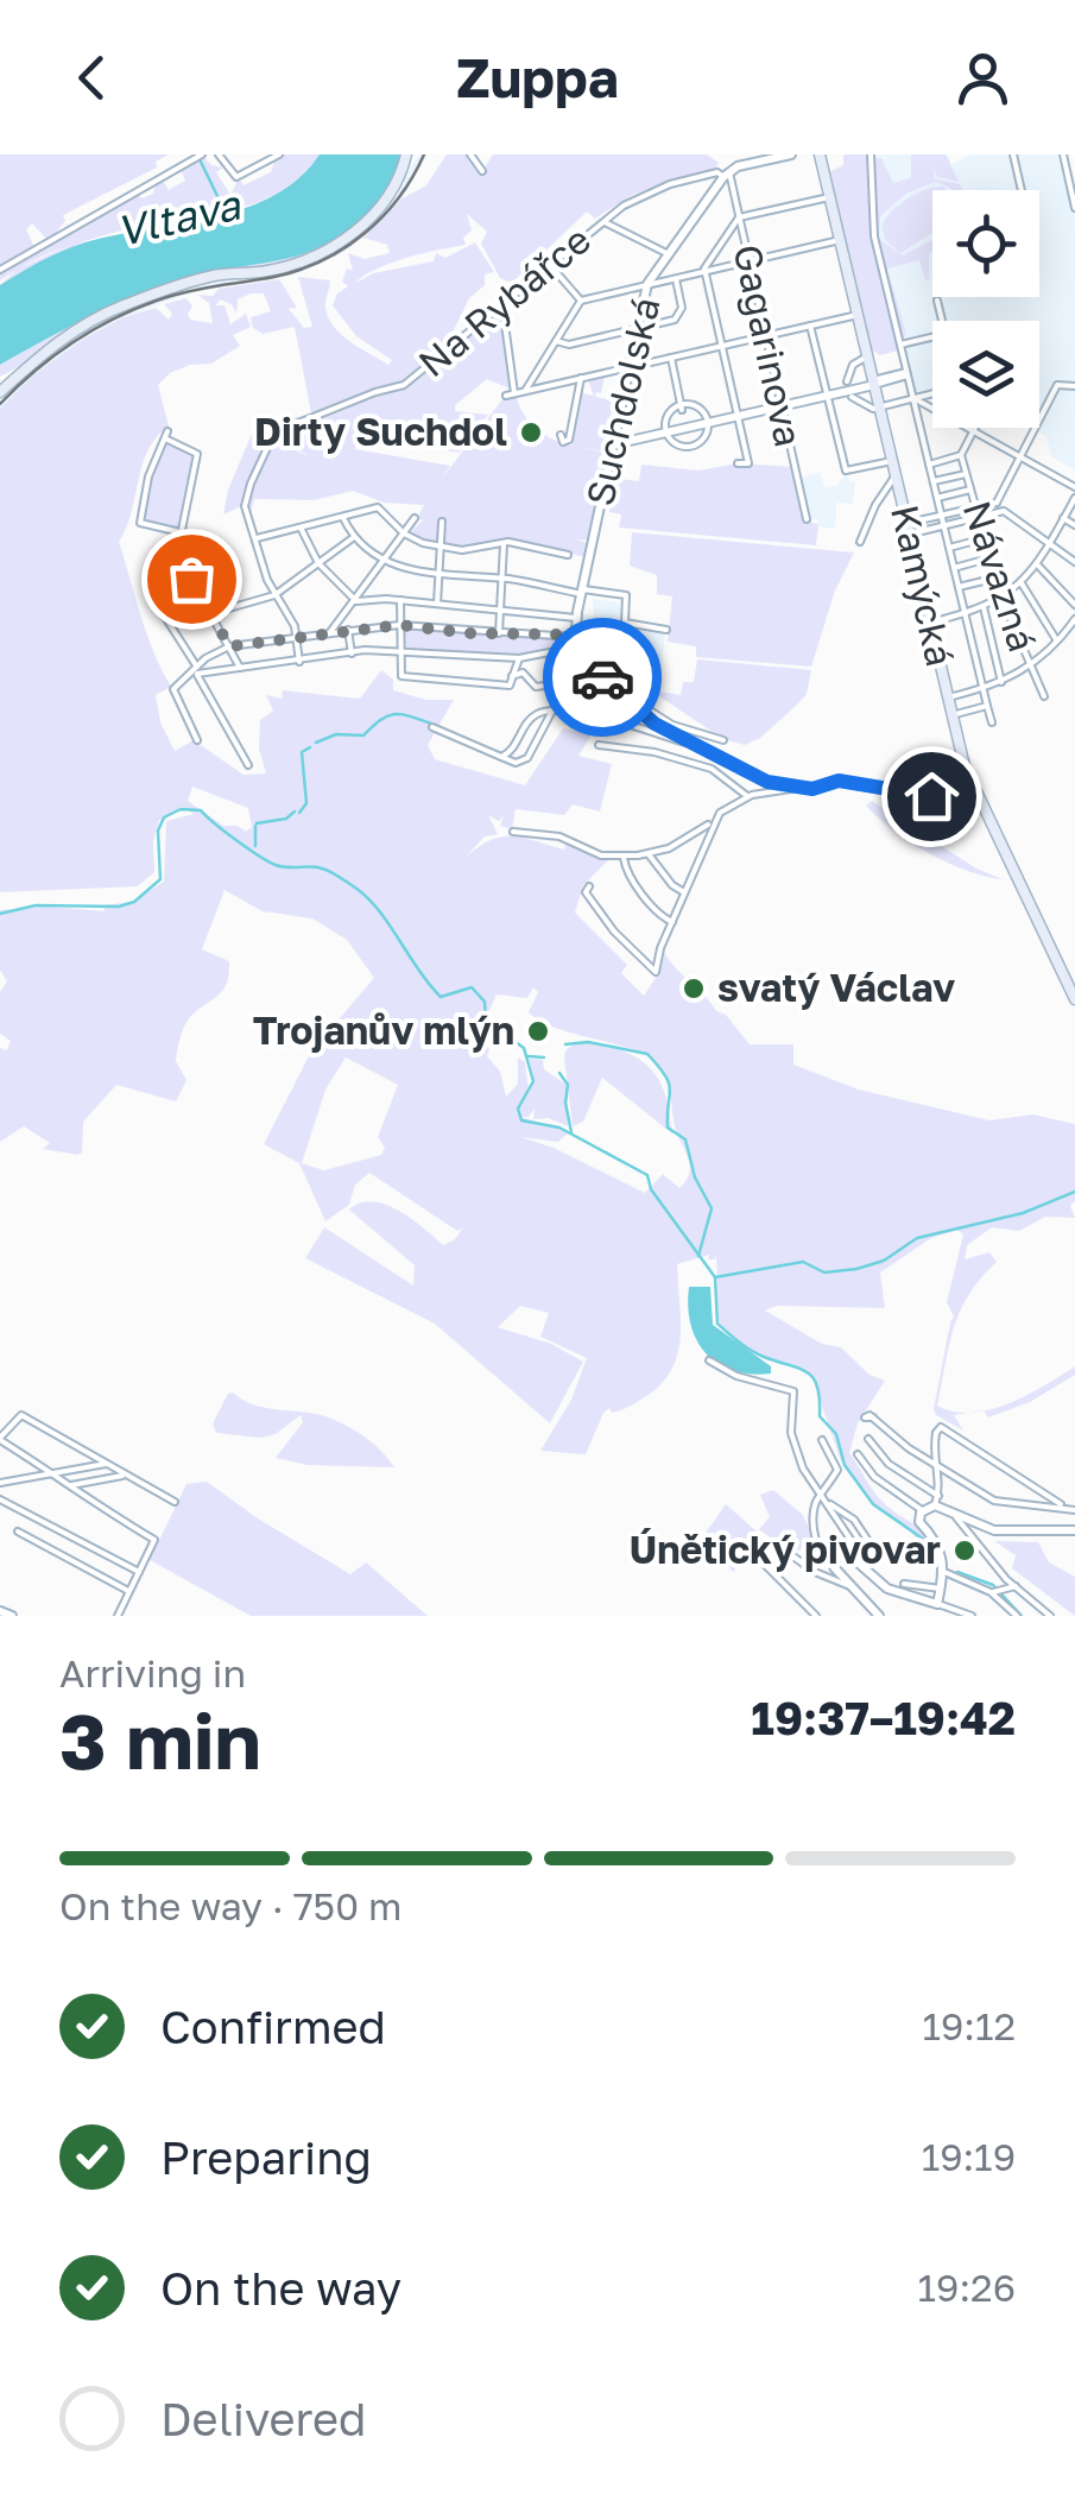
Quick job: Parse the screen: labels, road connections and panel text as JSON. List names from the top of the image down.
{
  "streets": {
    "main road": ["Kamýcká"],
    "street": [
      "Na Rybářce",
      "Gagarinova",
      "Suchdolská",
      "Návazná"
    ]
  },
  "crossings": [
    ["Na Rybářce", "Gagarinova"],
    ["Na Rybářce", "Suchdolská"],
    ["Gagarinova", "Suchdolská"]
  ],
  "water": ["Vltava"],
  "places": [
    "Dirty Suchdol",
    "svatý Václav",
    "Trojanův mlýn",
    "Únětický pivovar"
  ],
  "page": {
    "header": "Zuppa",
    "heading": ["3 min", "Arriving in", "19:37–19:42"],
    "bar": "On the way · 750 m",
    "list": [
      ["Confirmed", "19:12"],
      ["Preparing", "19:19"],
      ["On the way", "19:26"],
      "Delivered"
    ]
  }
}
